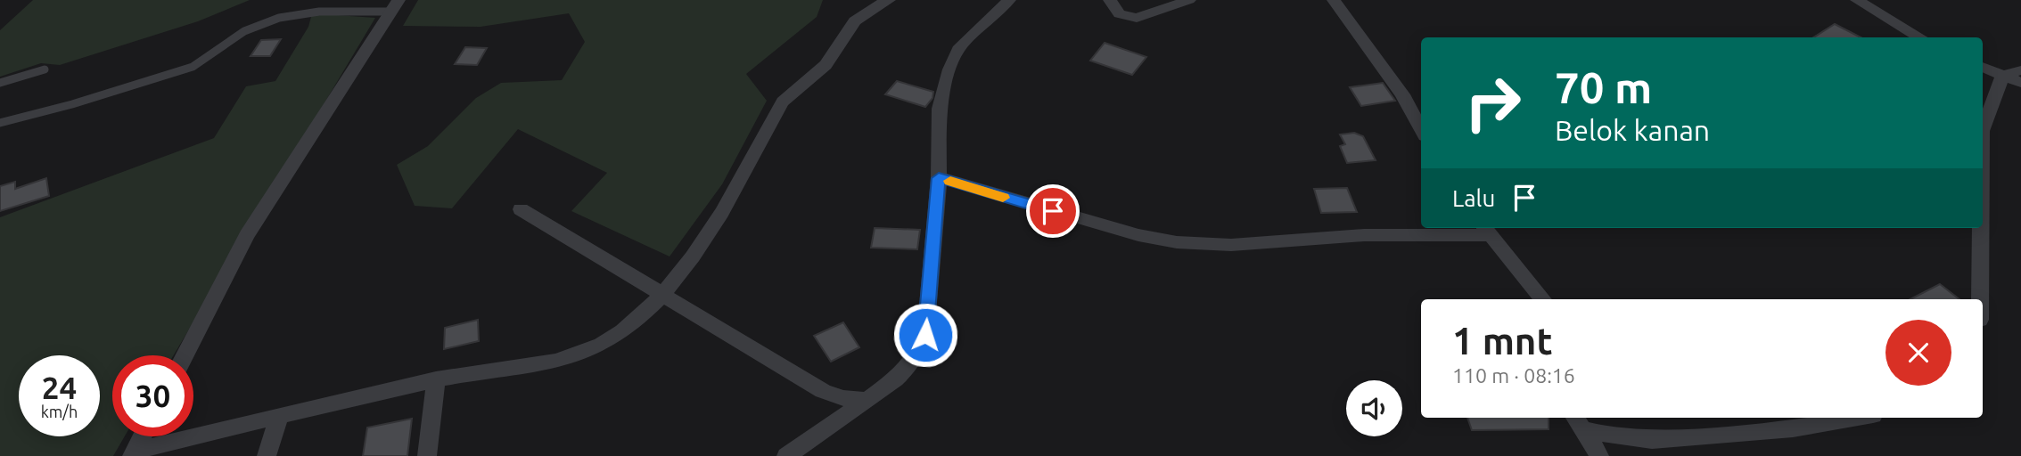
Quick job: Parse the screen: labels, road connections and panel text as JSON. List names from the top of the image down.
{
  "page": {
    "turn": ["70 m", "Belok kanan"],
    "then": "Lalu",
    "heading": ["1 mnt", "110 m · 08:16"],
    "speed": "24 km/h",
    "limit": "30"
  }
}
